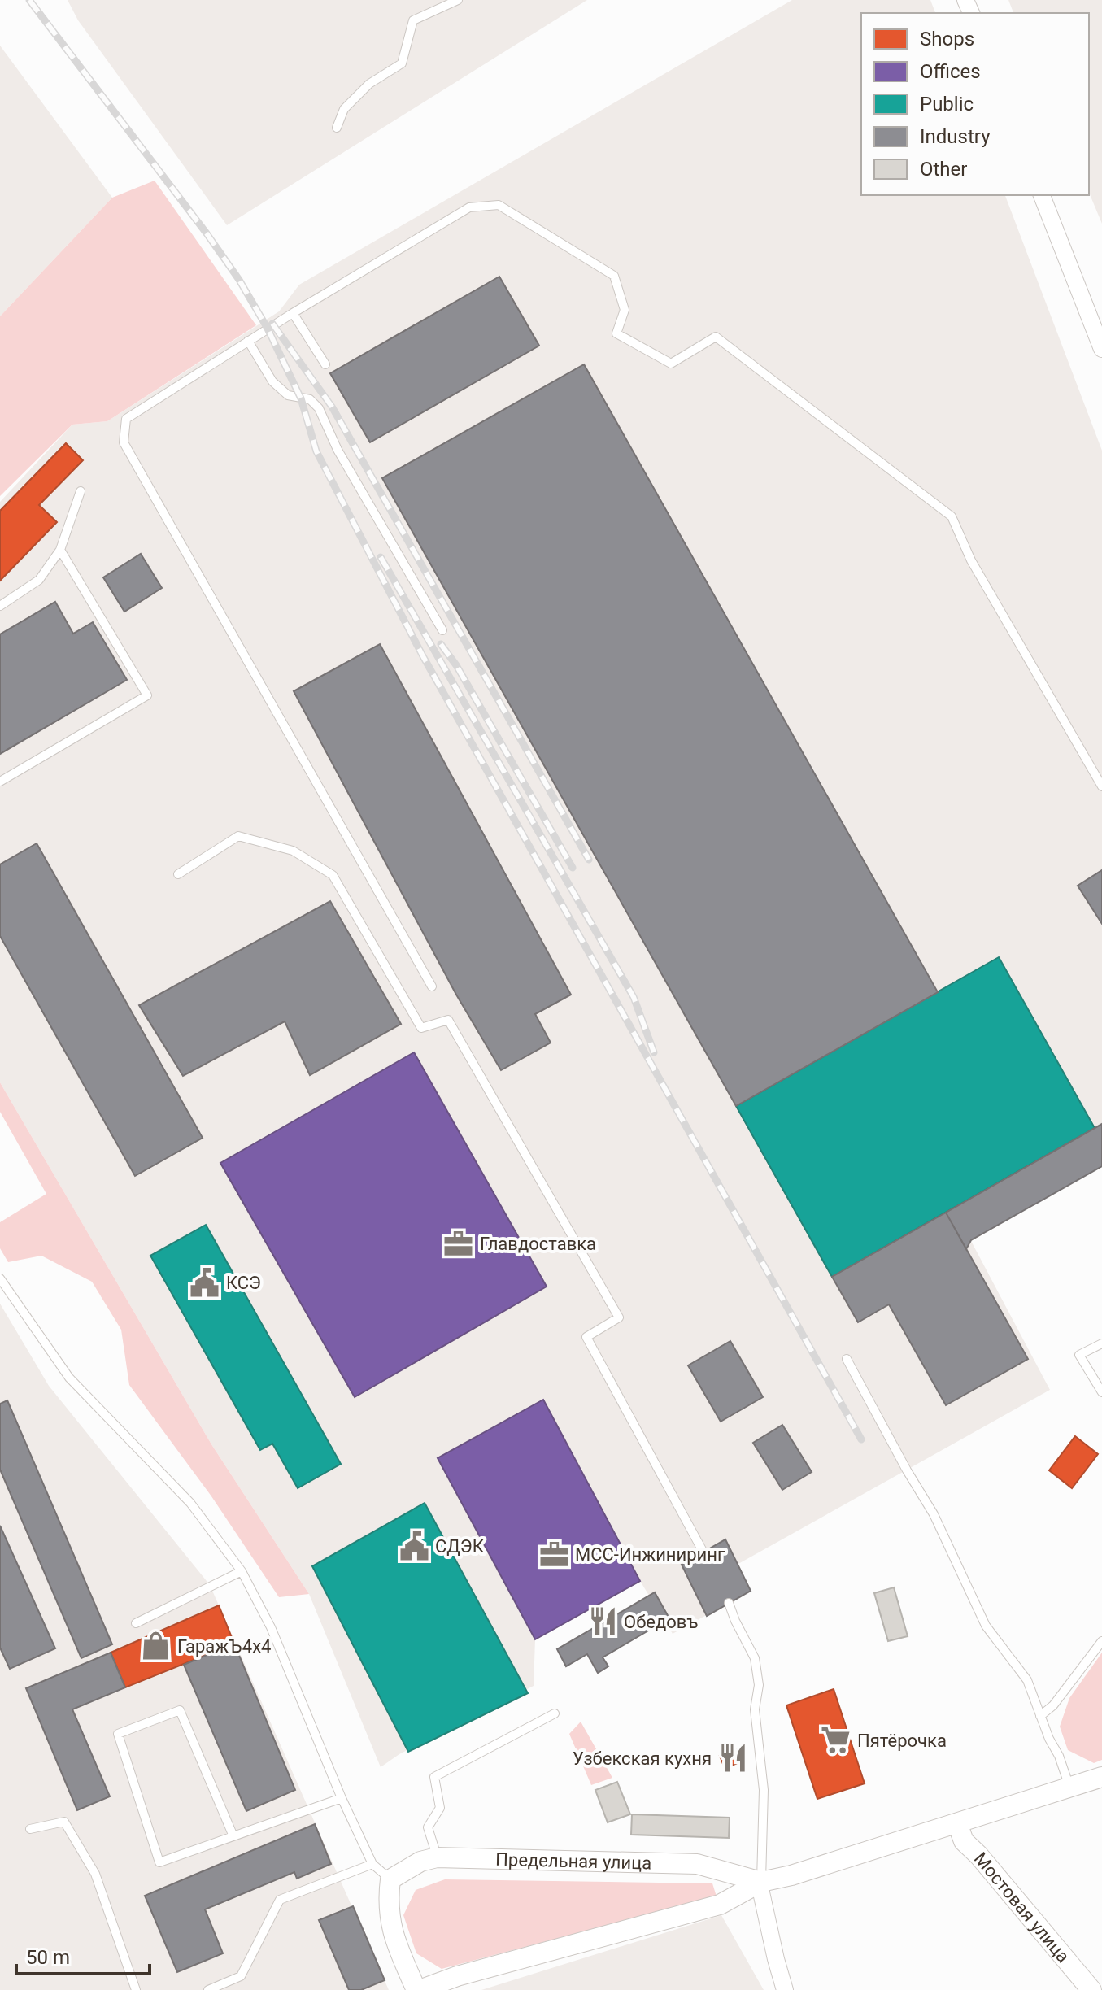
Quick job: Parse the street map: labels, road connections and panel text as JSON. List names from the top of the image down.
{
  "streets": {
    "street": ["Предельная улица", "Мостовая улица"]
  },
  "crossings": [
    ["Предельная улица", "Мостовая улица"]
  ],
  "places": {
    "office": ["Главдоставка", "МСС-Инжиниринг"],
    "public building": ["КСЭ", "СДЭК"],
    "restaurant": ["Обедовъ", "Узбекская кухня"],
    "shop": ["ГаражЪ4х4"],
    "supermarket": ["Пятёрочка"]
  },
  "legend": [
    "Shops",
    "Offices",
    "Public",
    "Industry",
    "Other"
  ],
  "scale_bar": "50 m"
}
